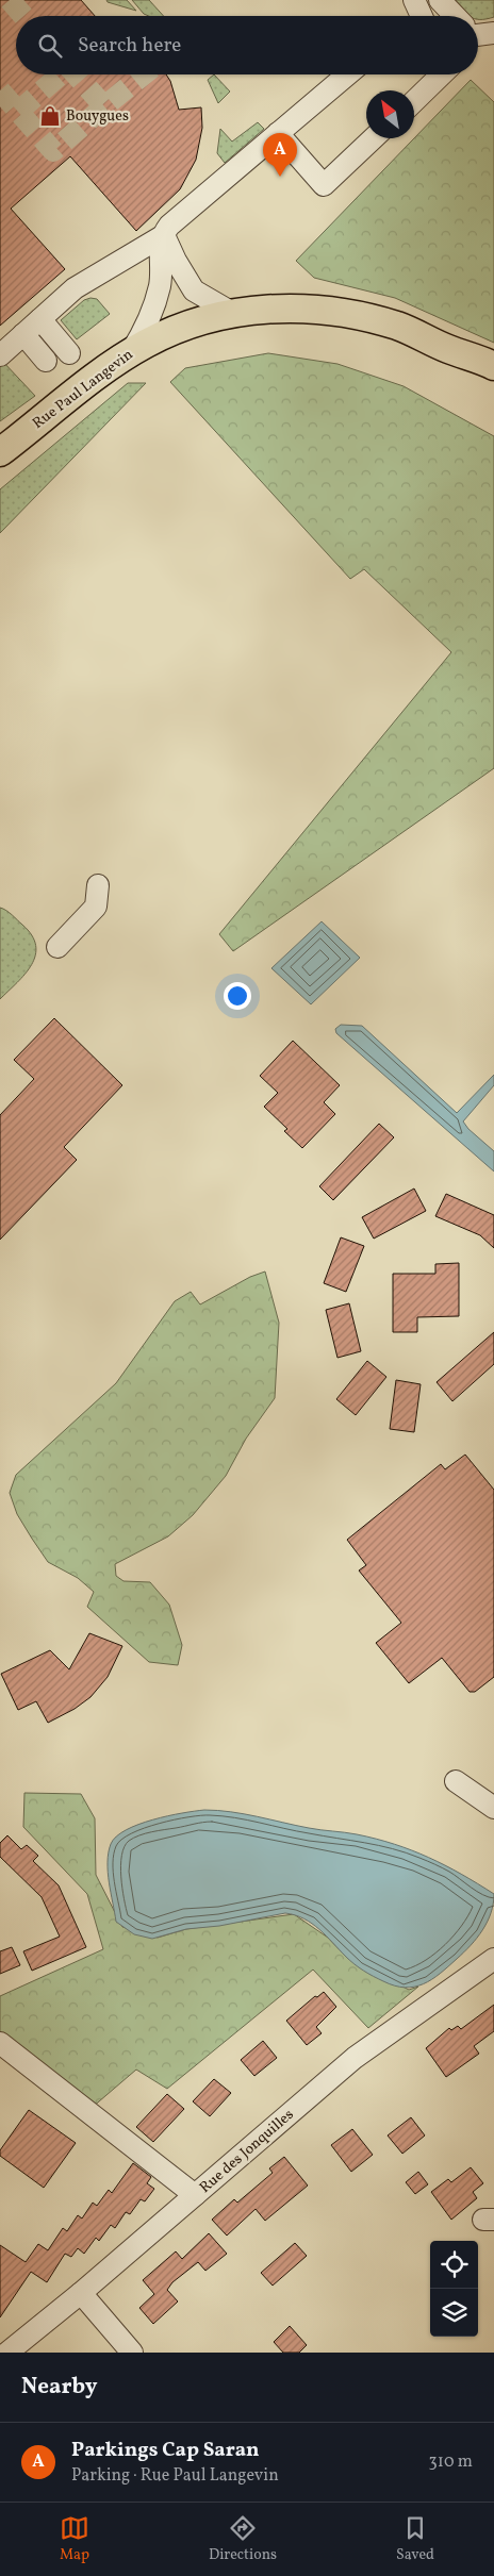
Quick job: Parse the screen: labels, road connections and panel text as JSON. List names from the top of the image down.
{
  "streets": {
    "main road": ["Rue Paul Langevin"],
    "street": ["Rue des Jonquilles"]
  },
  "places": {
    "shop": ["Bouygues"]
  },
  "north": "top left",
  "page": {
    "search": "Search here",
    "pins": "A",
    "heading": "Nearby",
    "list": [
      {
        "mark": "A",
        "name": "Parkings Cap Saran",
        "note": "Parking · Rue Paul Langevin",
        "value": "310 m"
      }
    ],
    "nav": ["Map", "Directions", "Saved"]
  }
}
